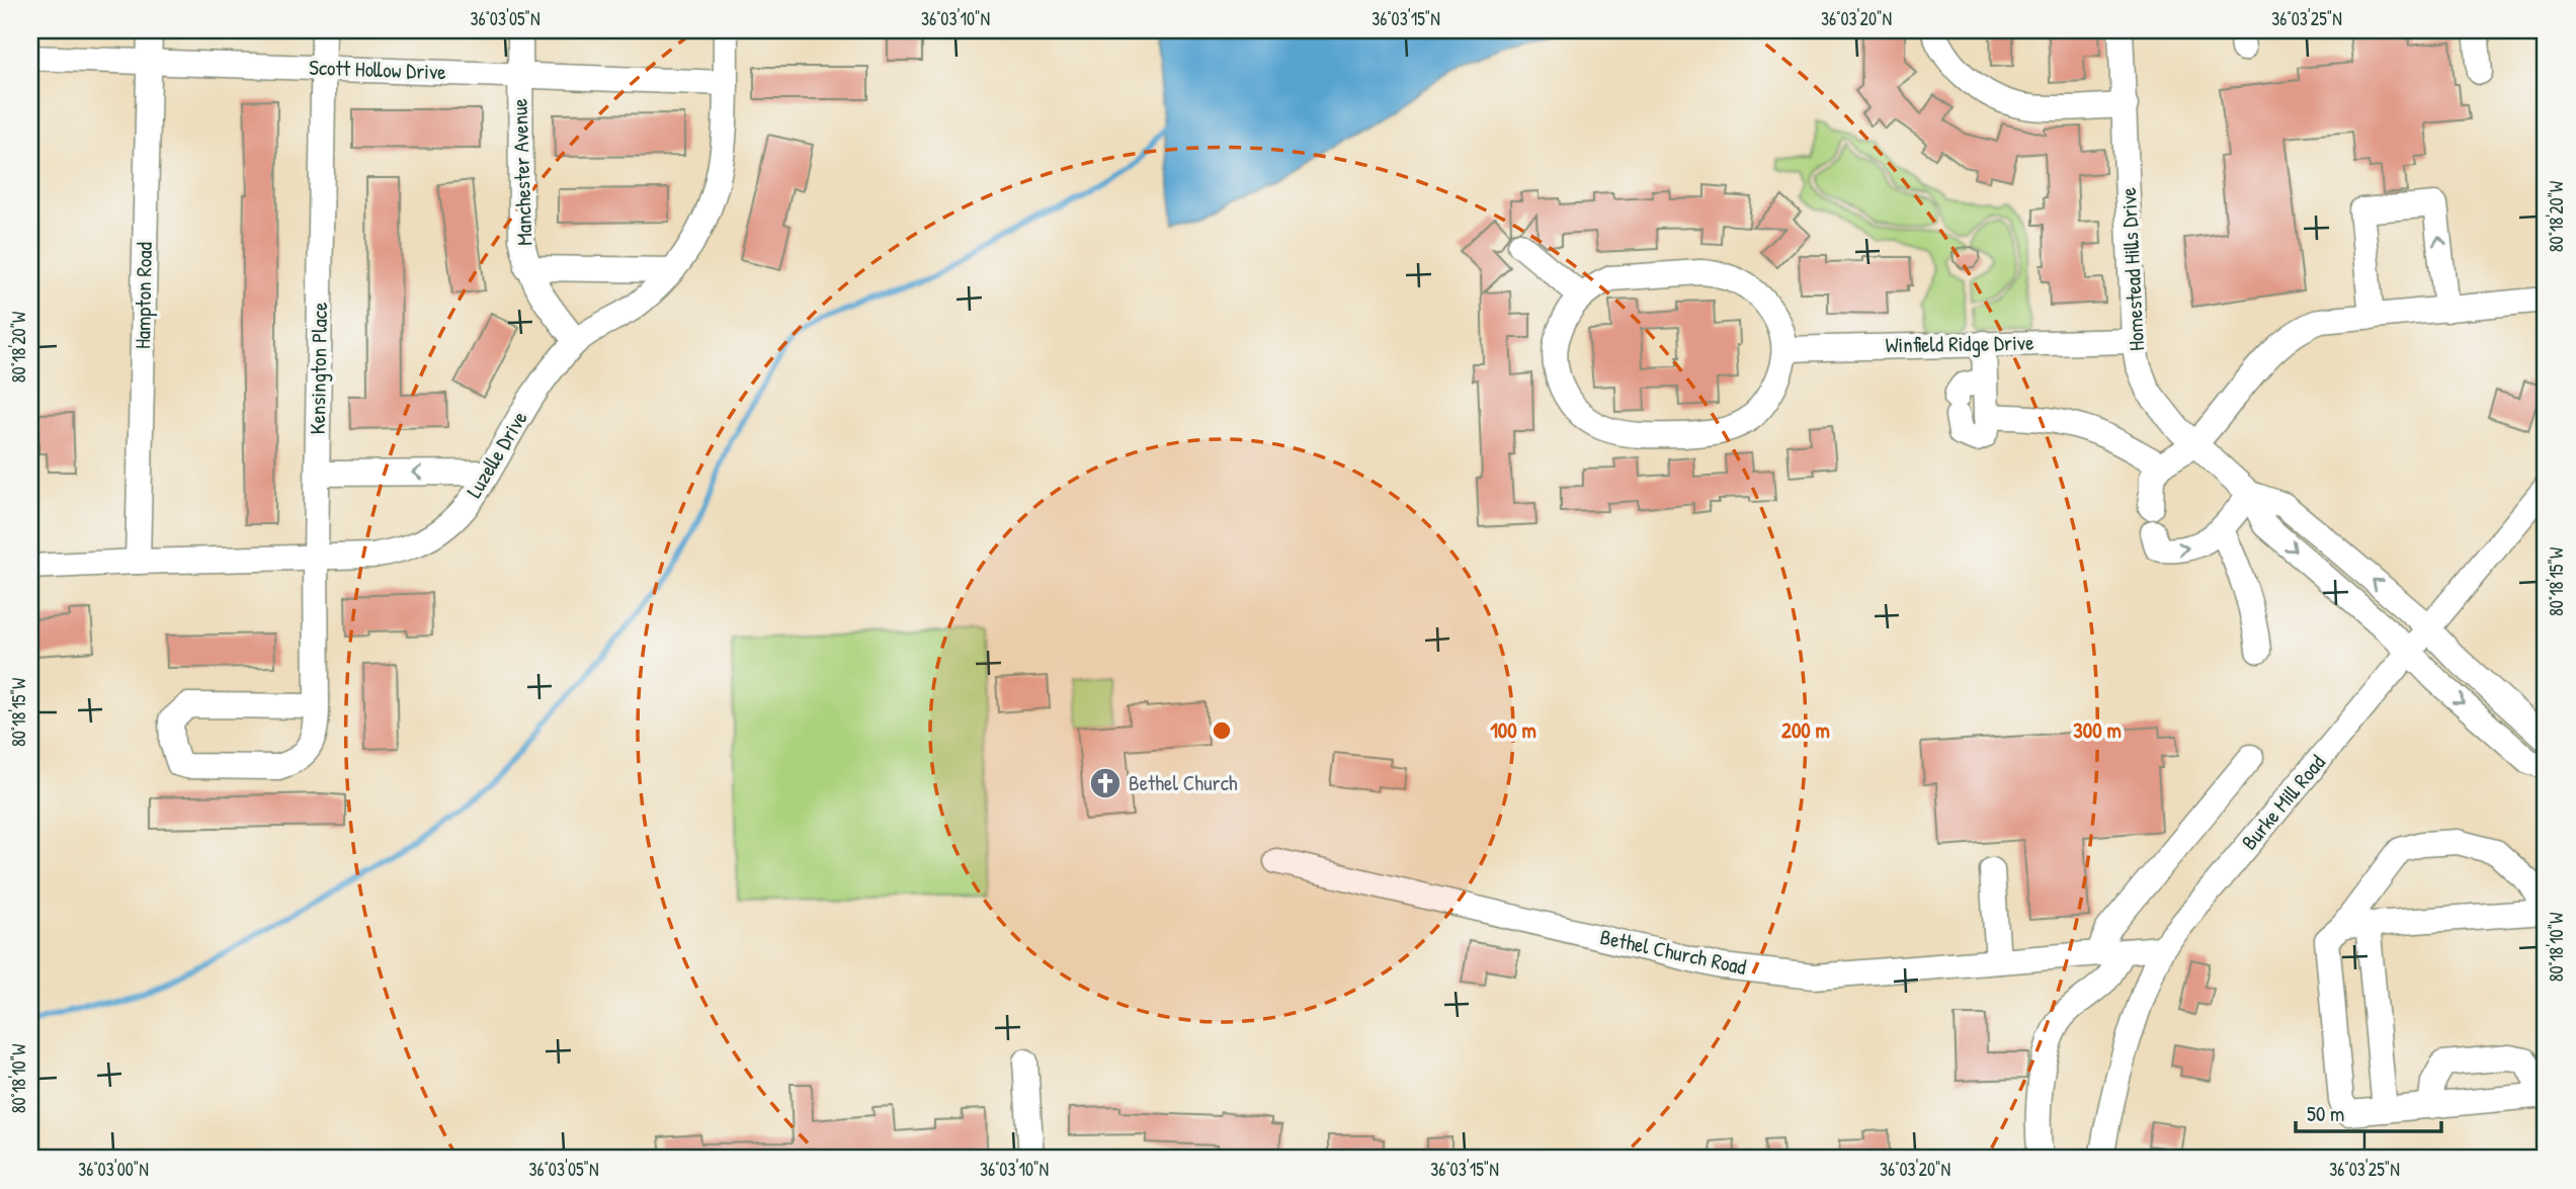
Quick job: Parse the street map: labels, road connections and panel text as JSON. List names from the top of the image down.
{
  "streets": {
    "street": [
      "Scott Hollow Drive",
      "Manchester Avenue",
      "Homestead Hills Drive",
      "Hampton Road",
      "Winfield Ridge Drive",
      "Kensington Place",
      "Luzelle Drive",
      "Burke Mill Road",
      "Bethel Church Road"
    ]
  },
  "crossings": [
    ["Scott Hollow Drive", "Manchester Avenue"],
    ["Scott Hollow Drive", "Hampton Road"],
    ["Scott Hollow Drive", "Kensington Place"],
    ["Scott Hollow Drive", "Luzelle Drive"],
    ["Manchester Avenue", "Luzelle Drive"],
    ["Homestead Hills Drive", "Winfield Ridge Drive"],
    ["Homestead Hills Drive", "Burke Mill Road"],
    ["Hampton Road", "Luzelle Drive"],
    ["Kensington Place", "Luzelle Drive"],
    ["Burke Mill Road", "Bethel Church Road"]
  ],
  "places": {
    "church": ["Bethel Church"]
  },
  "scale_bar": "50 m",
  "coordinates": [
    "36°03'05\"N",
    "36°03'10\"N",
    "36°03'15\"N",
    "36°03'20\"N",
    "36°03'25\"N",
    "80°18'20\"W",
    "80°18'15\"W",
    "80°18'10\"W",
    "36°03'00\"N"
  ],
  "rings": ["100 m", "200 m", "300 m"]
}
